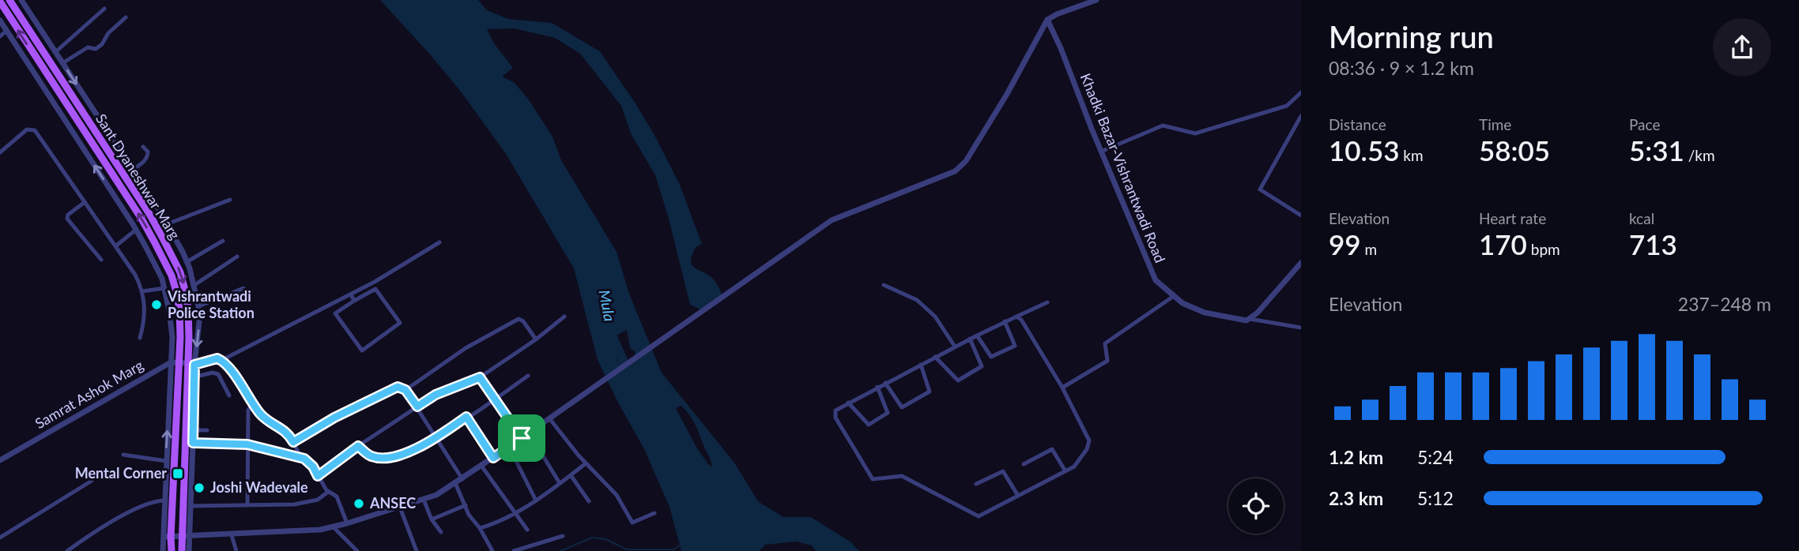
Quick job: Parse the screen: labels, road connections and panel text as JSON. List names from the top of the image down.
{
  "streets": {
    "main road": ["Sant Dyaneshwar Marg"],
    "street": ["Khadki Bazar-Vishrantwadi Road", "Samrat Ashok Marg"]
  },
  "crossings": [
    ["Sant Dyaneshwar Marg", "Samrat Ashok Marg"]
  ],
  "water": ["Mula"],
  "places": {
    "other": ["Vishrantwadi Police Station", "Joshi Wadevale", "ANSEC"],
    "transit": ["Mental Corner"]
  },
  "page": {
    "heading": ["Morning run", "08:36 · 9 × 1.2 km"],
    "stats": [
      ["Distance", "10.53 km"],
      ["Time", "58:05"],
      ["Pace", "5:31 /km"],
      ["Elevation", "99 m"],
      ["Heart rate", "170 bpm"],
      ["kcal", "713"]
    ],
    "chart": ["Elevation", "237–248 m"],
    "list": [
      {
        "name": "1.2 km",
        "note": "5:24"
      },
      {
        "name": "2.3 km",
        "note": "5:12"
      }
    ]
  }
}
